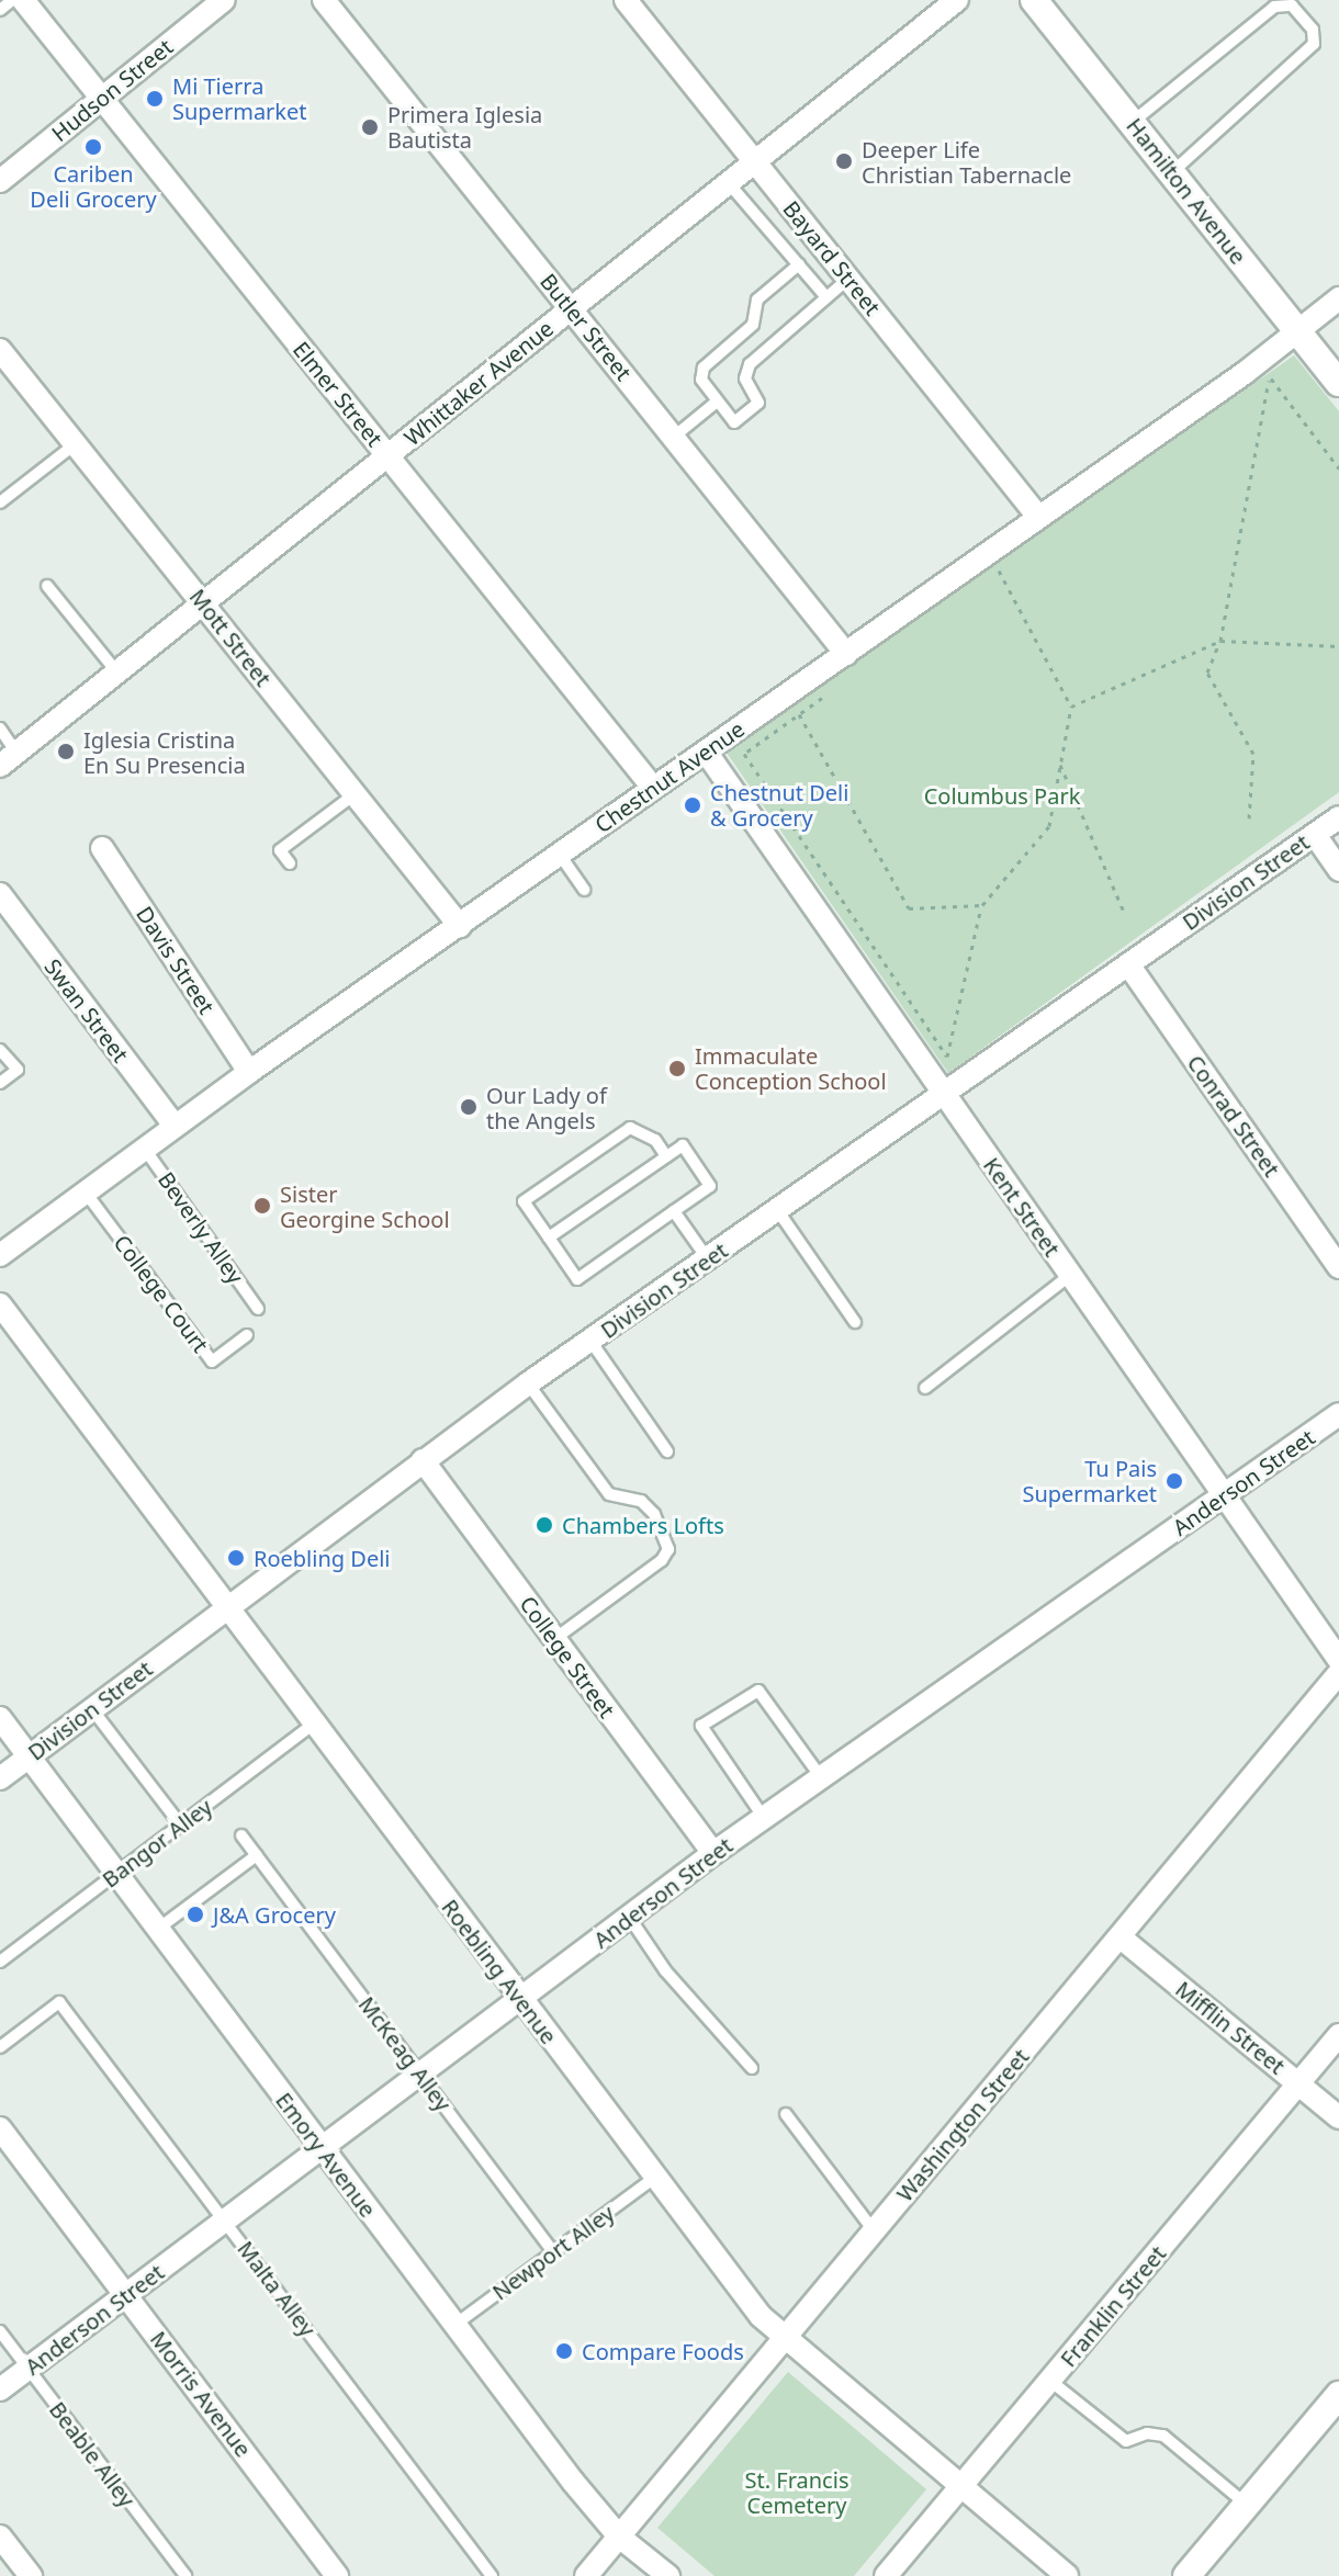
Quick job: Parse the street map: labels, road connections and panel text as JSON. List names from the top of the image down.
{
  "streets": {
    "main road": ["Hamilton Avenue"],
    "street": [
      "Hudson Street",
      "Bayard Street",
      "Butler Street",
      "Whittaker Avenue",
      "Elmer Street",
      "Mott Street",
      "Chestnut Avenue",
      "Division Street",
      "Davis Street",
      "Swan Street",
      "Conrad Street",
      "Kent Street",
      "Anderson Street",
      "College Street",
      "Roebling Avenue",
      "Mifflin Street",
      "Washington Street",
      "Emory Avenue",
      "Franklin Street",
      "Morris Avenue"
    ],
    "lane": [
      "Beverly Alley",
      "College Court",
      "Bangor Alley",
      "McKeag Alley",
      "Newport Alley",
      "Malta Alley",
      "Beable Alley"
    ]
  },
  "crossings": [
    ["Hudson Street", "Elmer Street"],
    ["Hamilton Avenue", "Chestnut Avenue"],
    ["Bayard Street", "Whittaker Avenue"],
    ["Bayard Street", "Chestnut Avenue"],
    ["Butler Street", "Whittaker Avenue"],
    ["Butler Street", "Chestnut Avenue"],
    ["Whittaker Avenue", "Elmer Street"],
    ["Whittaker Avenue", "Mott Street"],
    ["Elmer Street", "Chestnut Avenue"],
    ["Mott Street", "Chestnut Avenue"],
    ["Chestnut Avenue", "Davis Street"],
    ["Chestnut Avenue", "Swan Street"],
    ["Chestnut Avenue", "Kent Street"],
    ["Chestnut Avenue", "Beverly Alley"],
    ["Chestnut Avenue", "College Court"],
    ["Division Street", "Conrad Street"],
    ["Division Street", "Kent Street"],
    ["Division Street", "College Street"],
    ["Division Street", "Roebling Avenue"],
    ["Division Street", "Emory Avenue"],
    ["Kent Street", "Anderson Street"],
    ["Anderson Street", "College Street"],
    ["Anderson Street", "Roebling Avenue"],
    ["Anderson Street", "McKeag Alley"],
    ["Anderson Street", "Emory Avenue"],
    ["Anderson Street", "Malta Alley"],
    ["Anderson Street", "Morris Avenue"],
    ["Anderson Street", "Beable Alley"],
    ["Bangor Alley", "Roebling Avenue"],
    ["Bangor Alley", "Emory Avenue"],
    ["Roebling Avenue", "Washington Street"],
    ["Roebling Avenue", "Newport Alley"],
    ["Roebling Avenue", "Franklin Street"],
    ["Mifflin Street", "Washington Street"],
    ["Mifflin Street", "Franklin Street"],
    ["McKeag Alley", "Newport Alley"],
    ["Washington Street", "Emory Avenue"],
    ["Emory Avenue", "Newport Alley"]
  ],
  "parks": ["Columbus Park", "St. Francis Cemetery"],
  "places": [
    "Mi Tierra Supermarket",
    "Primera Iglesia Bautista",
    "Cariben Deli Grocery",
    "Deeper Life Christian Tabernacle",
    "Iglesia Cristina En Su Presencia",
    "Chestnut Deli & Grocery",
    "Immaculate Conception School",
    "Our Lady of the Angels",
    "Sister Georgine School",
    "Tu Pais Supermarket",
    "Chambers Lofts",
    "Roebling Deli",
    "J&A Grocery",
    "Compare Foods"
  ]
}
